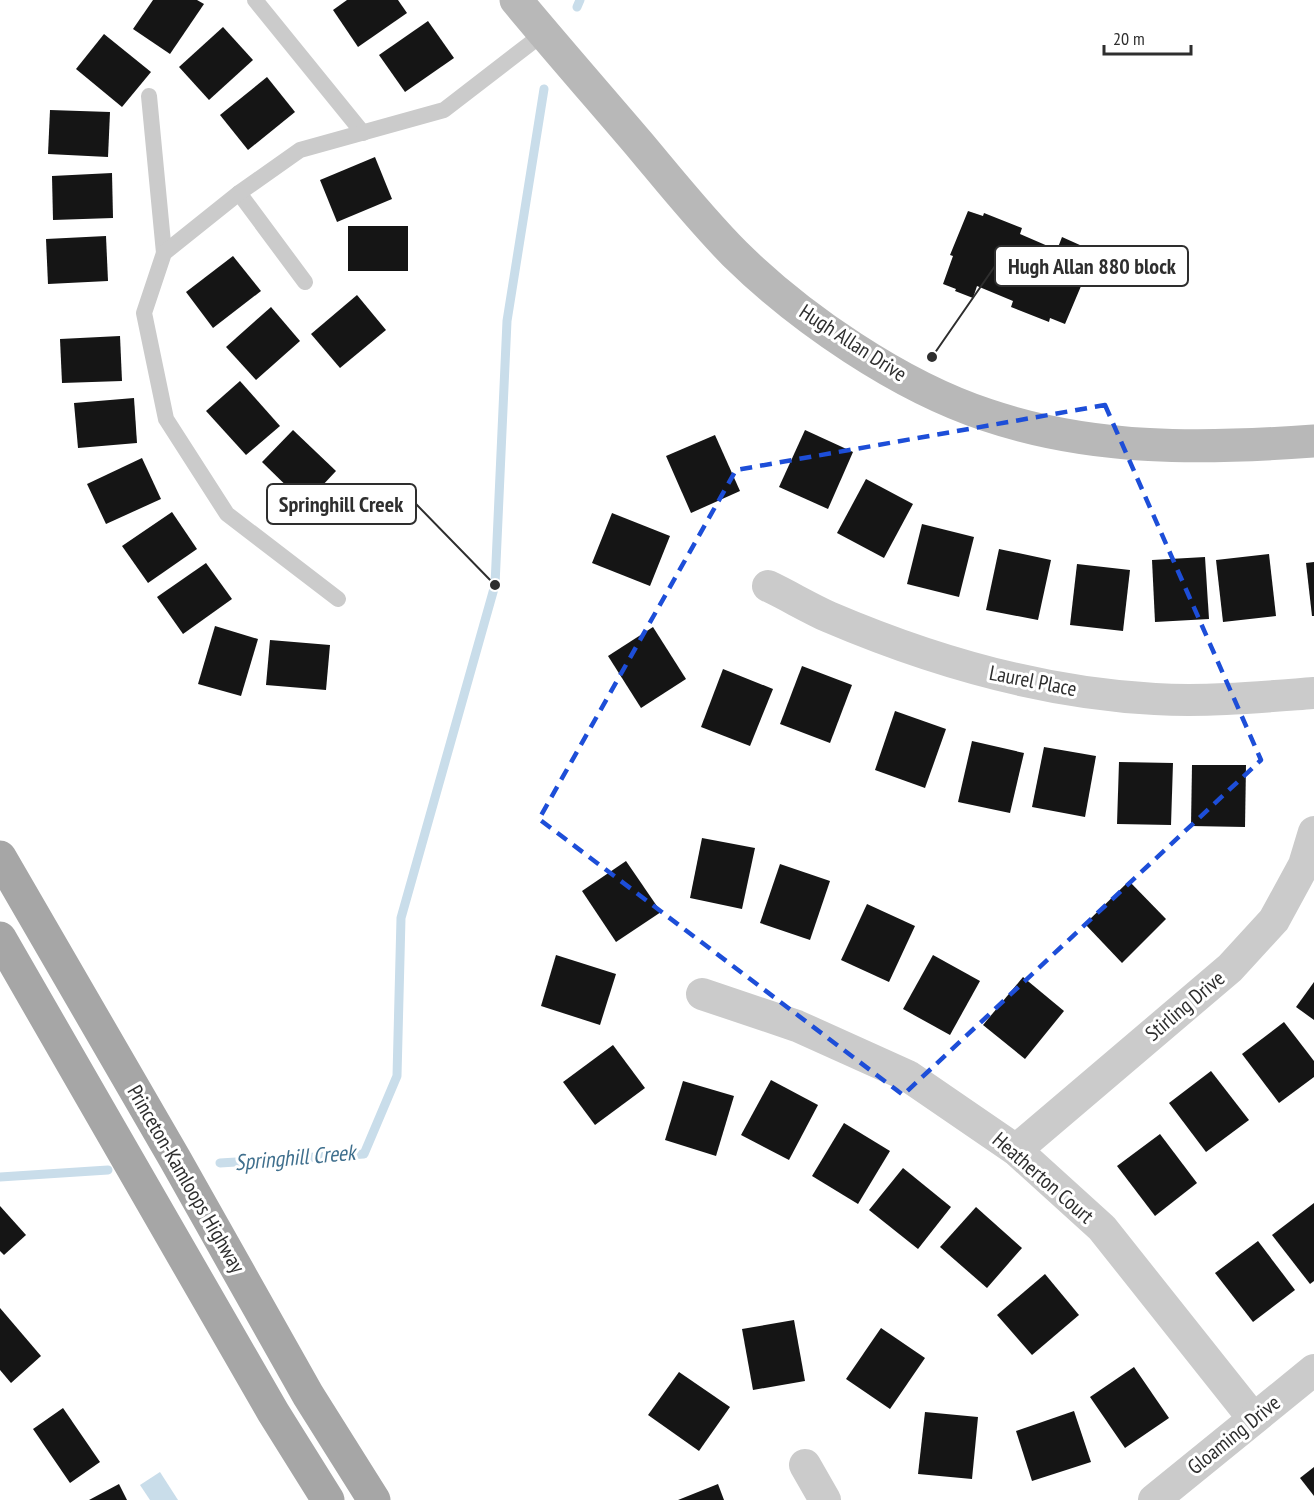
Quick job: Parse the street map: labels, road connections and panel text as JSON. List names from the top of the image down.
{
  "streets": {
    "main road": ["Hugh Allan Drive", "Princeton-Kamloops Highway"],
    "street": [
      "Laurel Place",
      "Stirling Drive",
      "Heatherton Court",
      "Gloaming Drive"
    ]
  },
  "crossings": [
    ["Stirling Drive", "Heatherton Court"],
    ["Heatherton Court", "Gloaming Drive"]
  ],
  "water": ["Springhill Creek"],
  "places": ["Hugh Allan 880 block", "Springhill Creek"],
  "scale_bar": "20 m"
}
